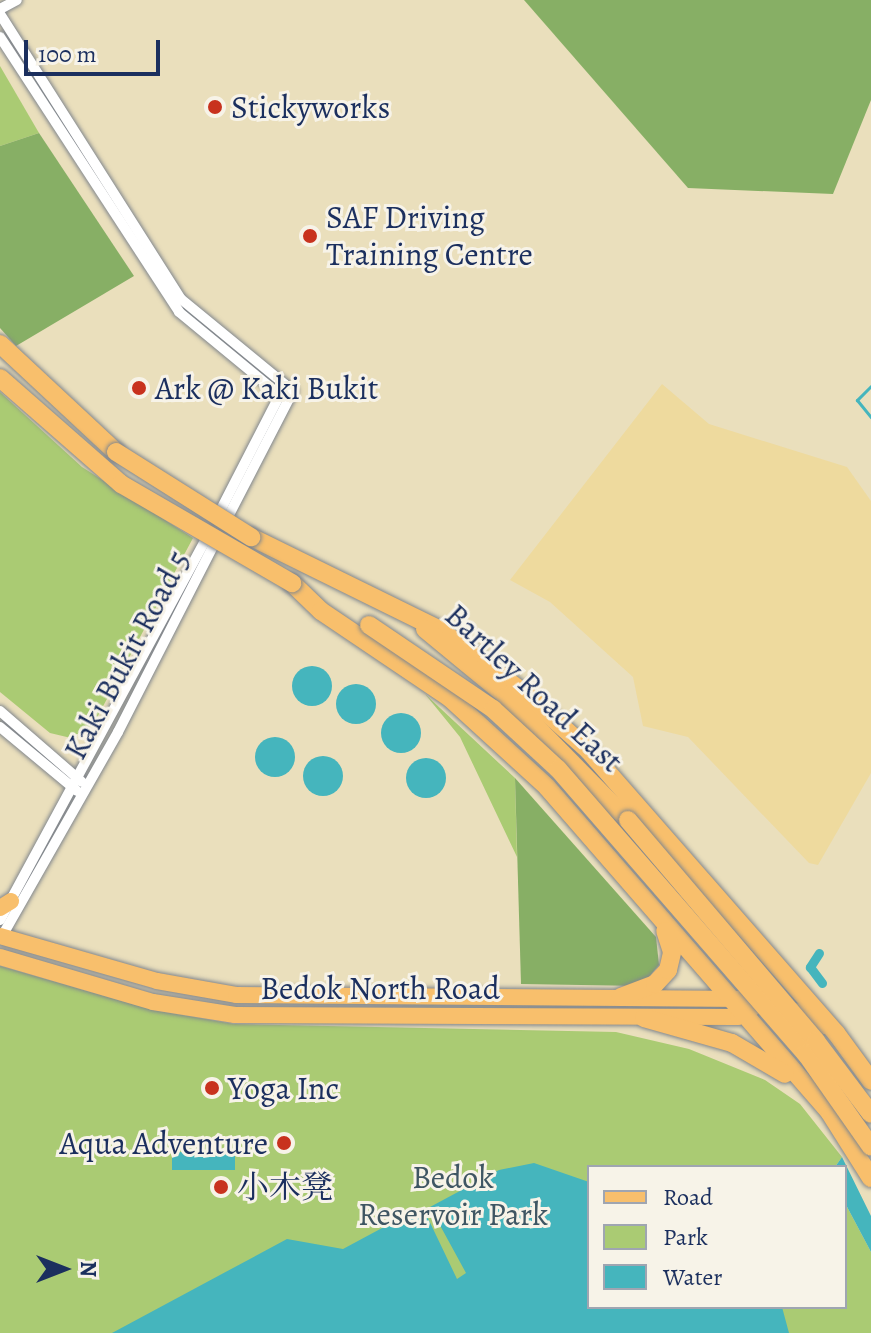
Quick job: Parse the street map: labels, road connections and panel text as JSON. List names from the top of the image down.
{
  "streets": {
    "highway": ["Bartley Road East"],
    "main road": ["Bedok North Road"],
    "street": ["Kaki Bukit Road 5"]
  },
  "crossings": [
    ["Kaki Bukit Road 5", "Bedok North Road"]
  ],
  "parks": ["Bedok Reservoir Park"],
  "places": [
    "Stickyworks",
    "SAF Driving Training Centre",
    "Ark @ Kaki Bukit",
    "Yoga Inc",
    "Aqua Adventure",
    "小木凳"
  ],
  "legend": ["Road", "Park", "Water"],
  "scale_bar": "100 m",
  "north": "right"
}
